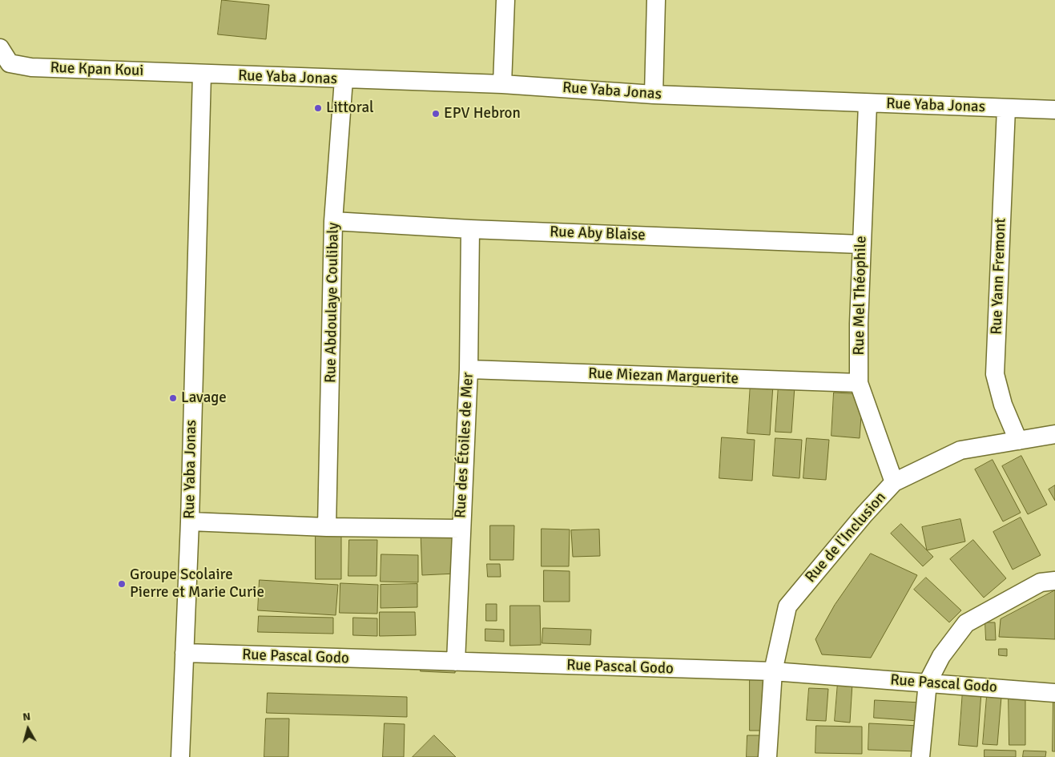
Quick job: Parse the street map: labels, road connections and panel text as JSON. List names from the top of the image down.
{
  "streets": {
    "street": [
      "Rue Kpan Koui",
      "Rue Yaba Jonas",
      "Rue Aby Blaise",
      "Rue Yann Fremont",
      "Rue Mel Théophile",
      "Rue Abdoulaye Coulibaly",
      "Rue Miezan Marguerite",
      "Rue des Étoiles de Mer",
      "Rue de l'Inclusion",
      "Rue Pascal Godo"
    ]
  },
  "crossings": [
    ["Rue Kpan Koui", "Rue Yaba Jonas"],
    ["Rue Yaba Jonas", "Rue Yann Fremont"],
    ["Rue Yaba Jonas", "Rue Mel Théophile"],
    ["Rue Yaba Jonas", "Rue Abdoulaye Coulibaly"],
    ["Rue Yaba Jonas", "Rue Pascal Godo"],
    ["Rue Aby Blaise", "Rue Mel Théophile"],
    ["Rue Aby Blaise", "Rue Abdoulaye Coulibaly"],
    ["Rue Aby Blaise", "Rue des Étoiles de Mer"],
    ["Rue Yann Fremont", "Rue de l'Inclusion"],
    ["Rue Mel Théophile", "Rue Miezan Marguerite"],
    ["Rue Mel Théophile", "Rue de l'Inclusion"],
    ["Rue Miezan Marguerite", "Rue des Étoiles de Mer"],
    ["Rue des Étoiles de Mer", "Rue Pascal Godo"],
    ["Rue de l'Inclusion", "Rue Pascal Godo"]
  ],
  "places": [
    "Littoral",
    "EPV Hebron",
    "Lavage",
    "Groupe Scolaire Pierre et Marie Curie"
  ],
  "north": "top"
}
